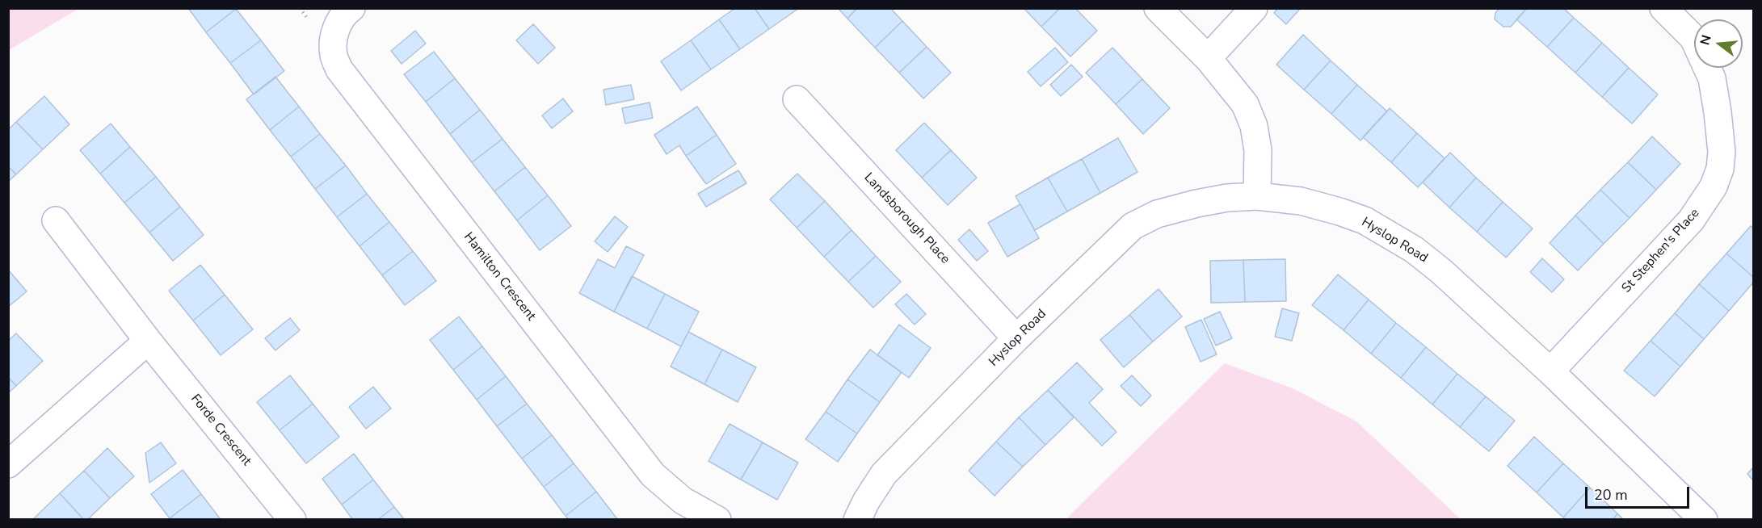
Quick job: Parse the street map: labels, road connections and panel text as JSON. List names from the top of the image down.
{
  "streets": {
    "street": [
      "Landsborough Place",
      "Hyslop Road",
      "St Stephen's Place",
      "Hamilton Crescent",
      "Forde Crescent"
    ]
  },
  "crossings": [
    ["Landsborough Place", "Hyslop Road"],
    ["Hyslop Road", "St Stephen's Place"]
  ],
  "scale_bar": "20 m",
  "north": "left"
}
